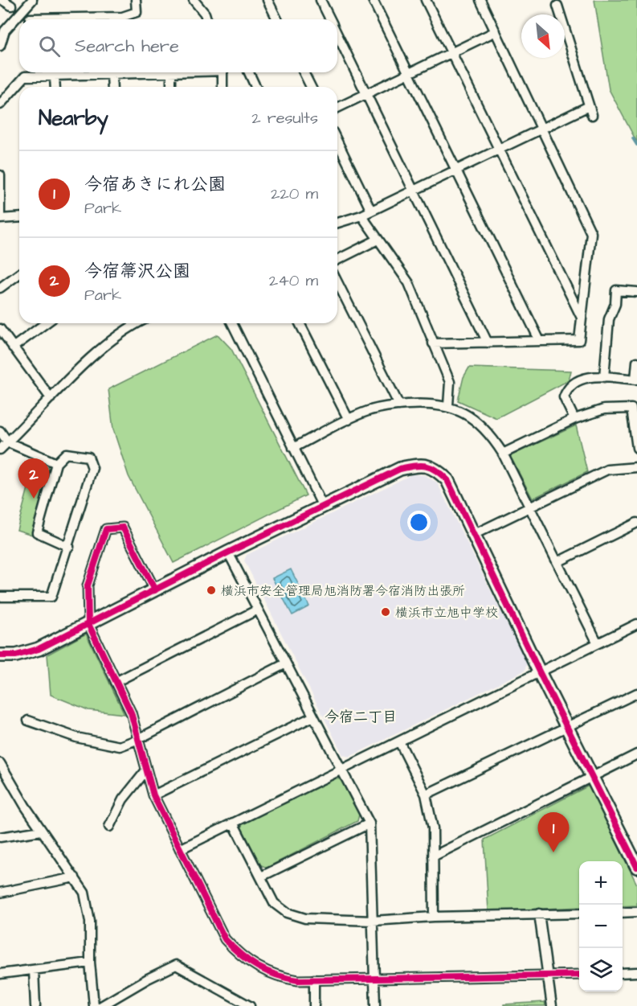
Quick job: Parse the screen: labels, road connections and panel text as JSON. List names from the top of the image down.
{
  "districts": ["今宿二丁目"],
  "places": ["横浜市安全管理局旭消防署今宿消防出張所", "横浜市立旭中学校"],
  "north": "bottom right",
  "page": {
    "search": "Search here",
    "heading": ["Nearby", "2 results"],
    "list": [
      {
        "mark": "1",
        "name": "今宿あきにれ公園",
        "note": "Park",
        "value": "220 m"
      },
      {
        "mark": "2",
        "name": "今宿箒沢公園",
        "note": "Park",
        "value": "240 m"
      }
    ],
    "pins": ["2", "1"],
    "map_buttons": ["+", "−"]
  }
}
